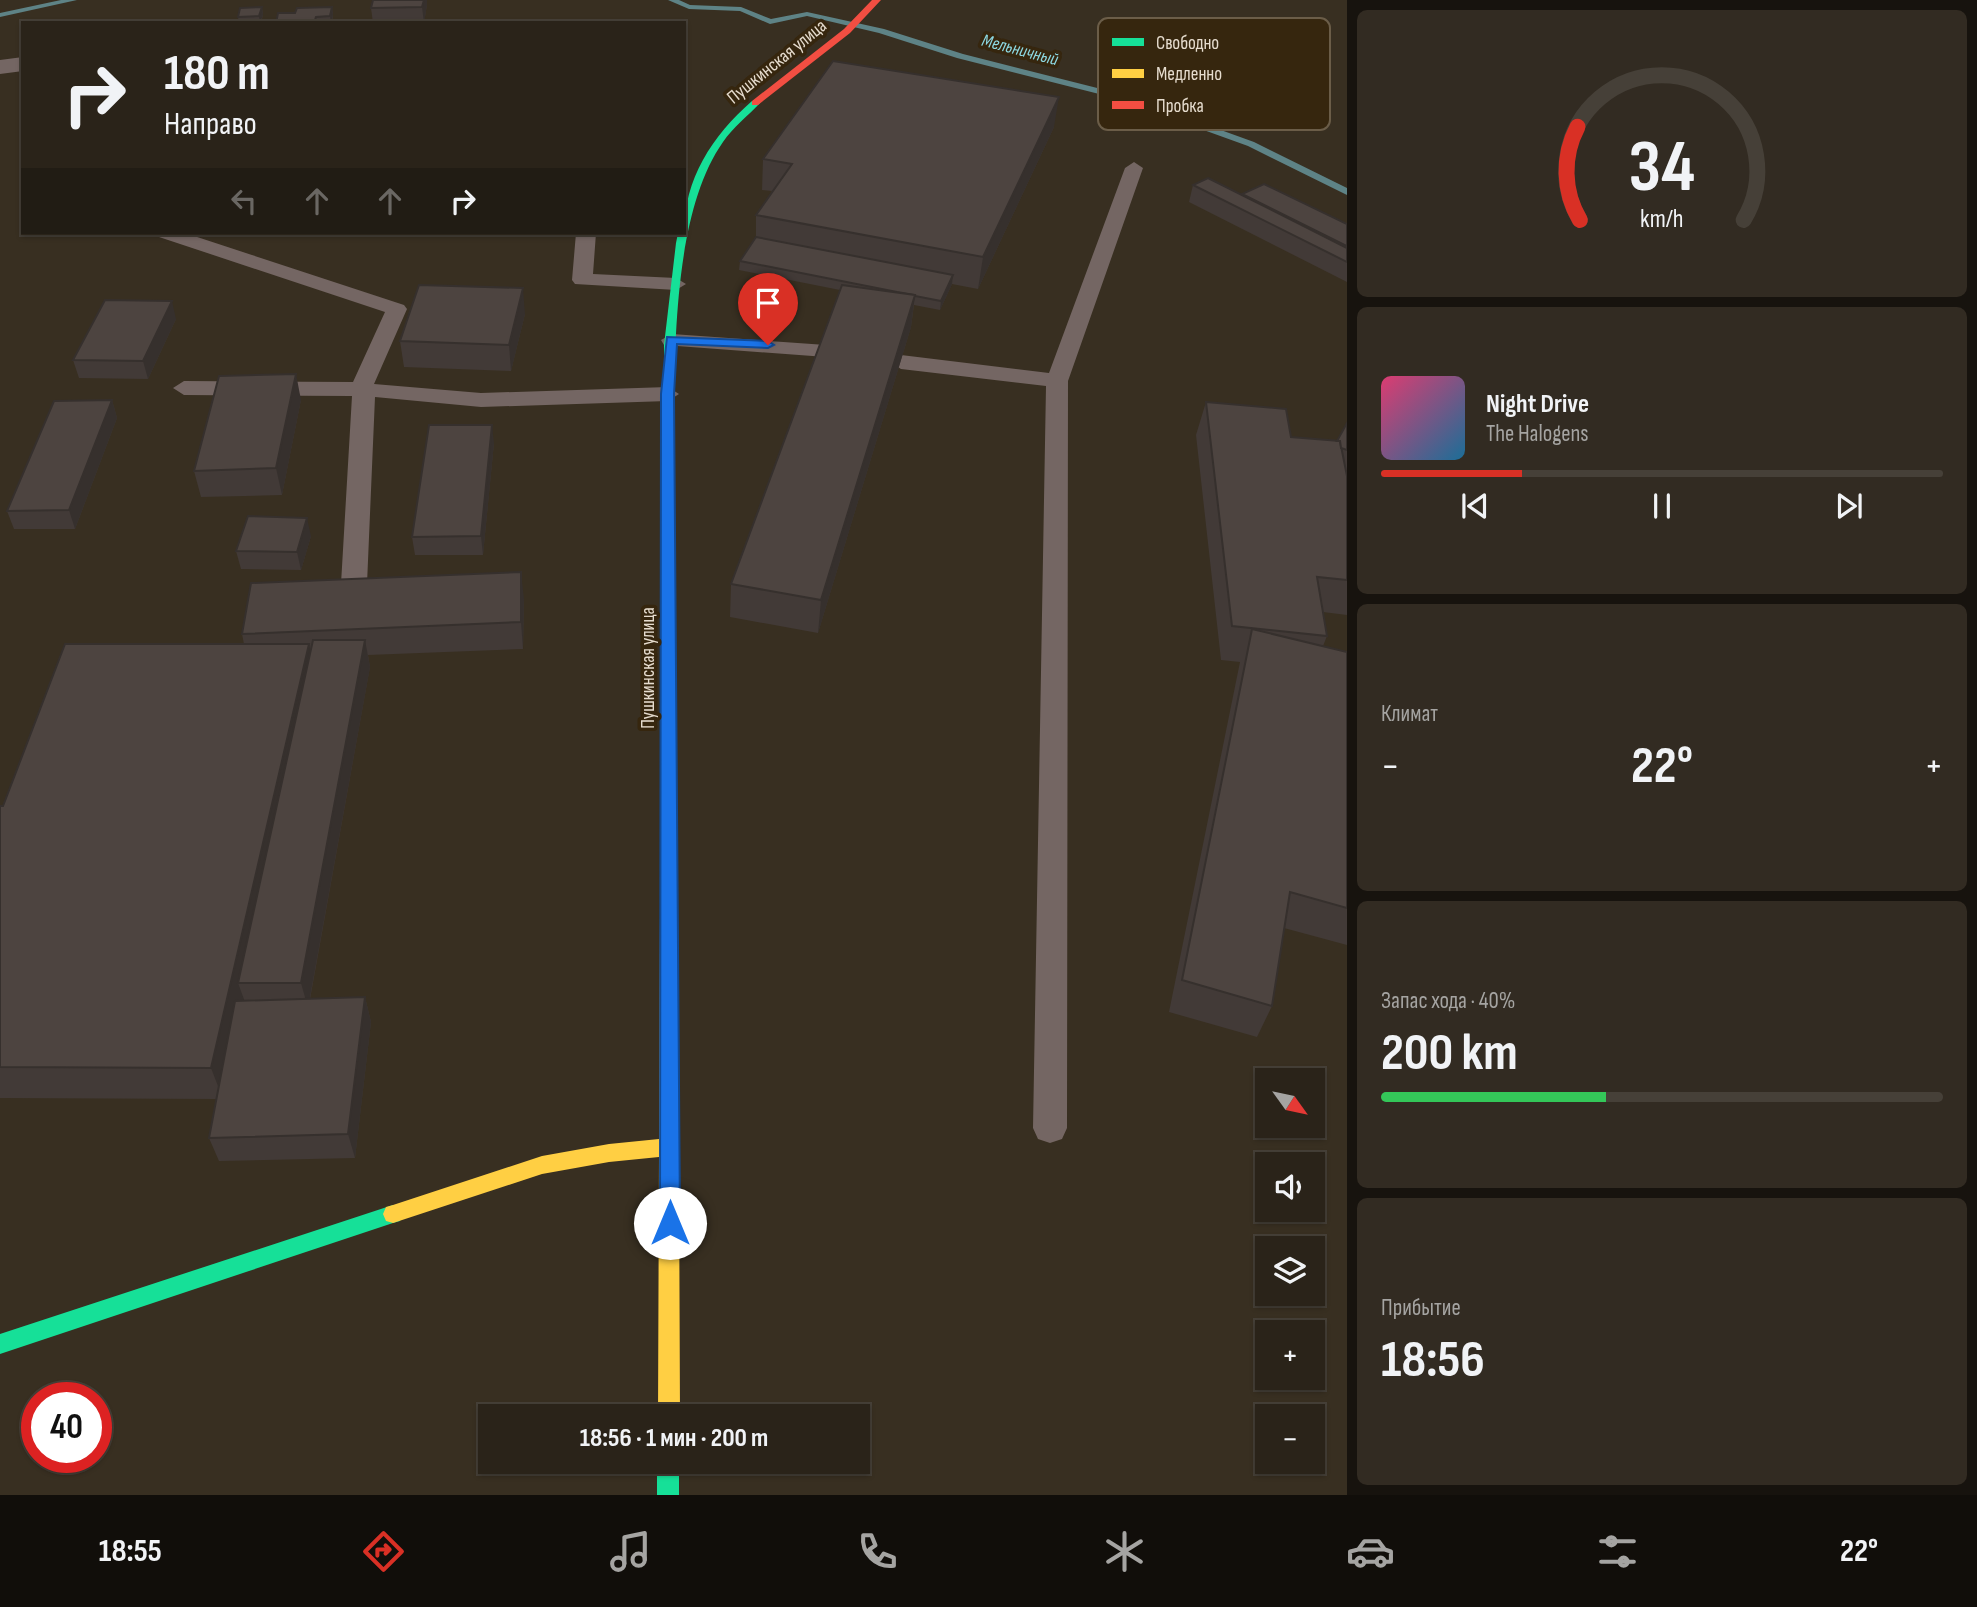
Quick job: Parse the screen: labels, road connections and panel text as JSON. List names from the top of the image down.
{
  "streets": {
    "street": ["Пушкинская улица"]
  },
  "water": ["Мельничный"],
  "legend": ["Свободно", "Медленно", "Пробка"],
  "north": "bottom right",
  "page": {
    "turn": ["180 m", "Направо"],
    "song": ["Night Drive", "The Halogens"],
    "tile": [
      "Климат",
      ["Запас хода · 40%", "200 km"],
      ["Прибытие", "18:56"]
    ],
    "heat": ["−", "22°", "+"],
    "map_buttons": ["+", "−"],
    "limit": "40",
    "trip": "18:56 · 1 мин · 200 m",
    "tabs": ["18:55", "22°"],
    "gauge": ["34", "km/h"]
  }
}
